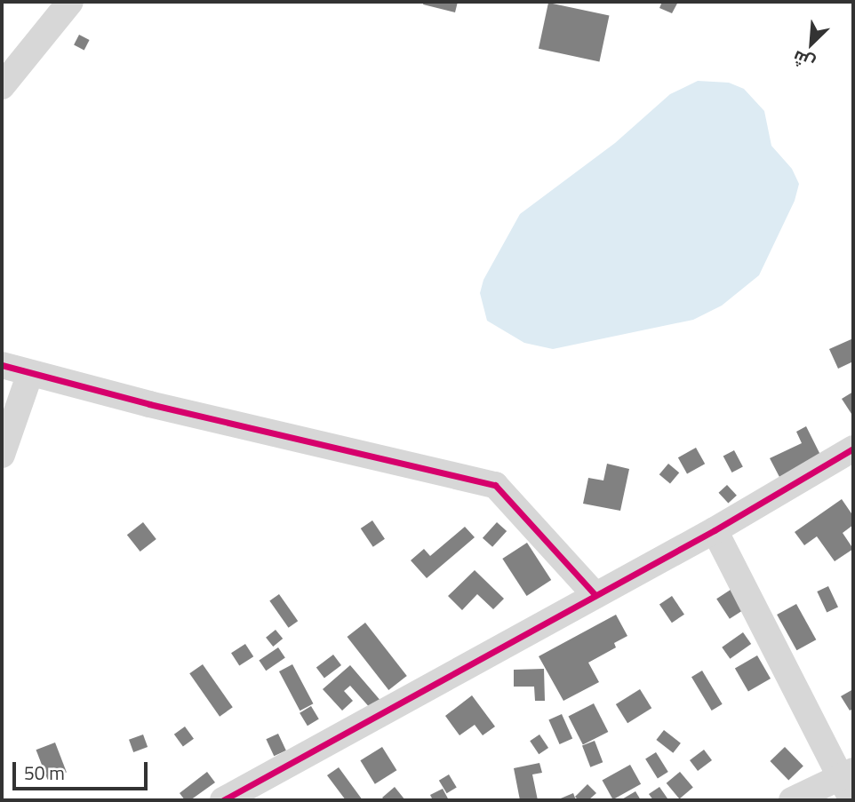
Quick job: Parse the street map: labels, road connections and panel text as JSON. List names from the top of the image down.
{
  "scale_bar": "50 m",
  "north": "bottom left"
}
